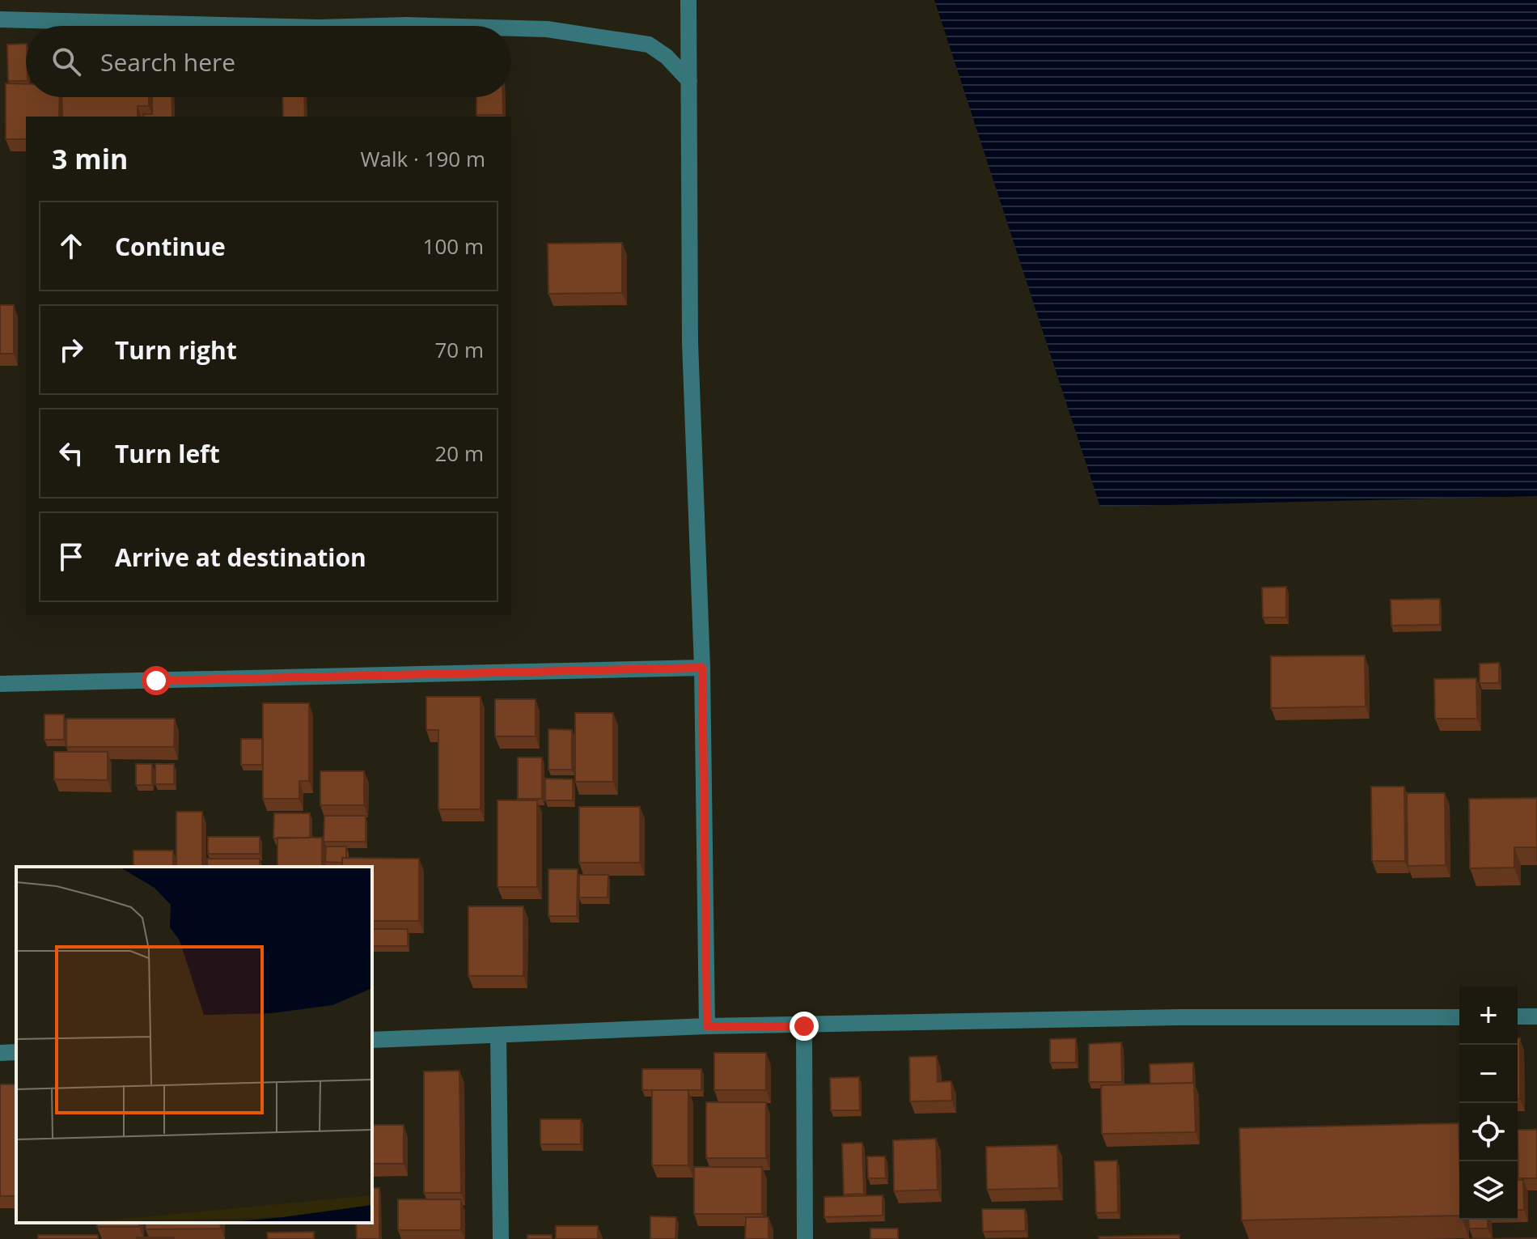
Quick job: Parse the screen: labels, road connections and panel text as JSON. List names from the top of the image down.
{
  "page": {
    "search": "Search here",
    "heading": ["3 min", "Walk · 190 m"],
    "list": [
      ["Continue", "100 m"],
      ["Turn right", "70 m"],
      ["Turn left", "20 m"],
      "Arrive at destination"
    ],
    "map_buttons": ["+", "−"]
  }
}
